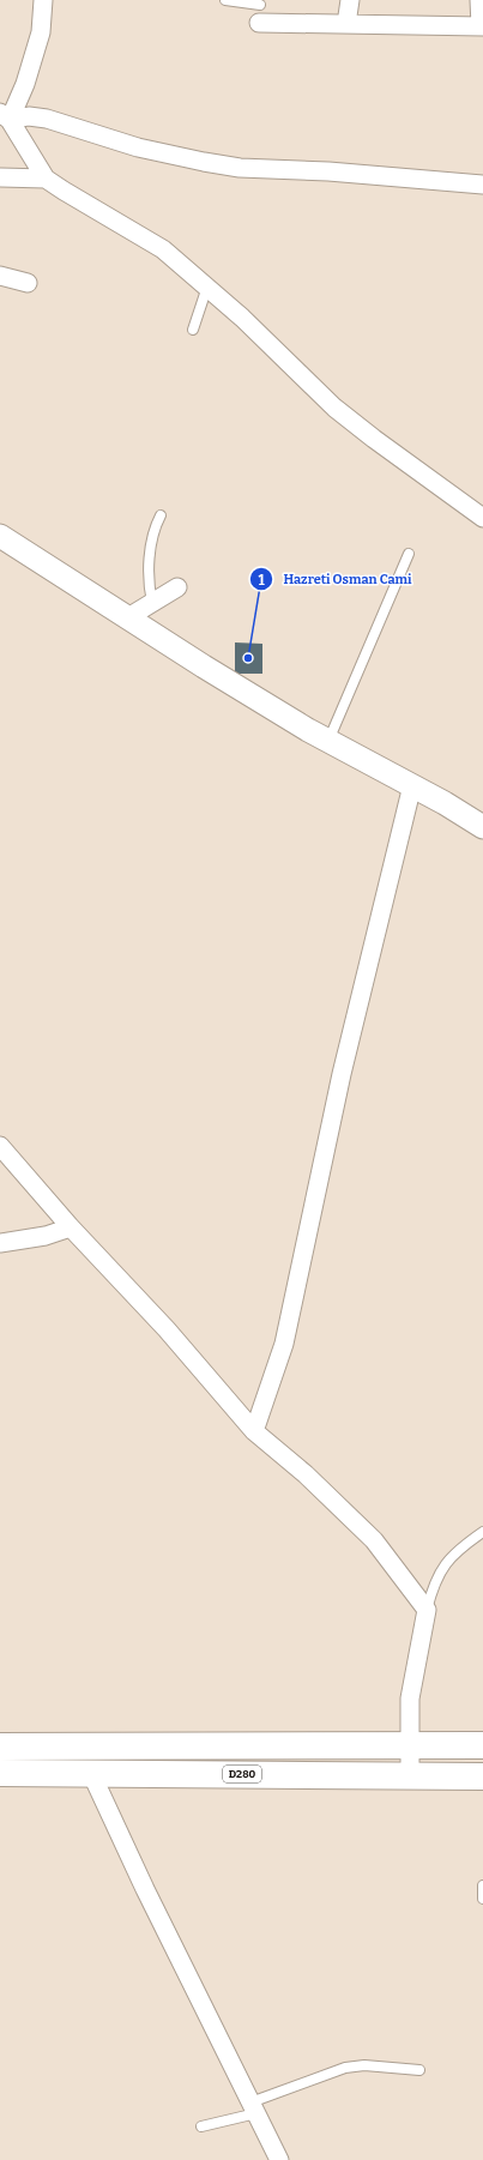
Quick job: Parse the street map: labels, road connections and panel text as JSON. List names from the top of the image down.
{
  "streets": {
    "highway": ["D280"]
  },
  "places": ["Hazreti Osman Cami"]
}
